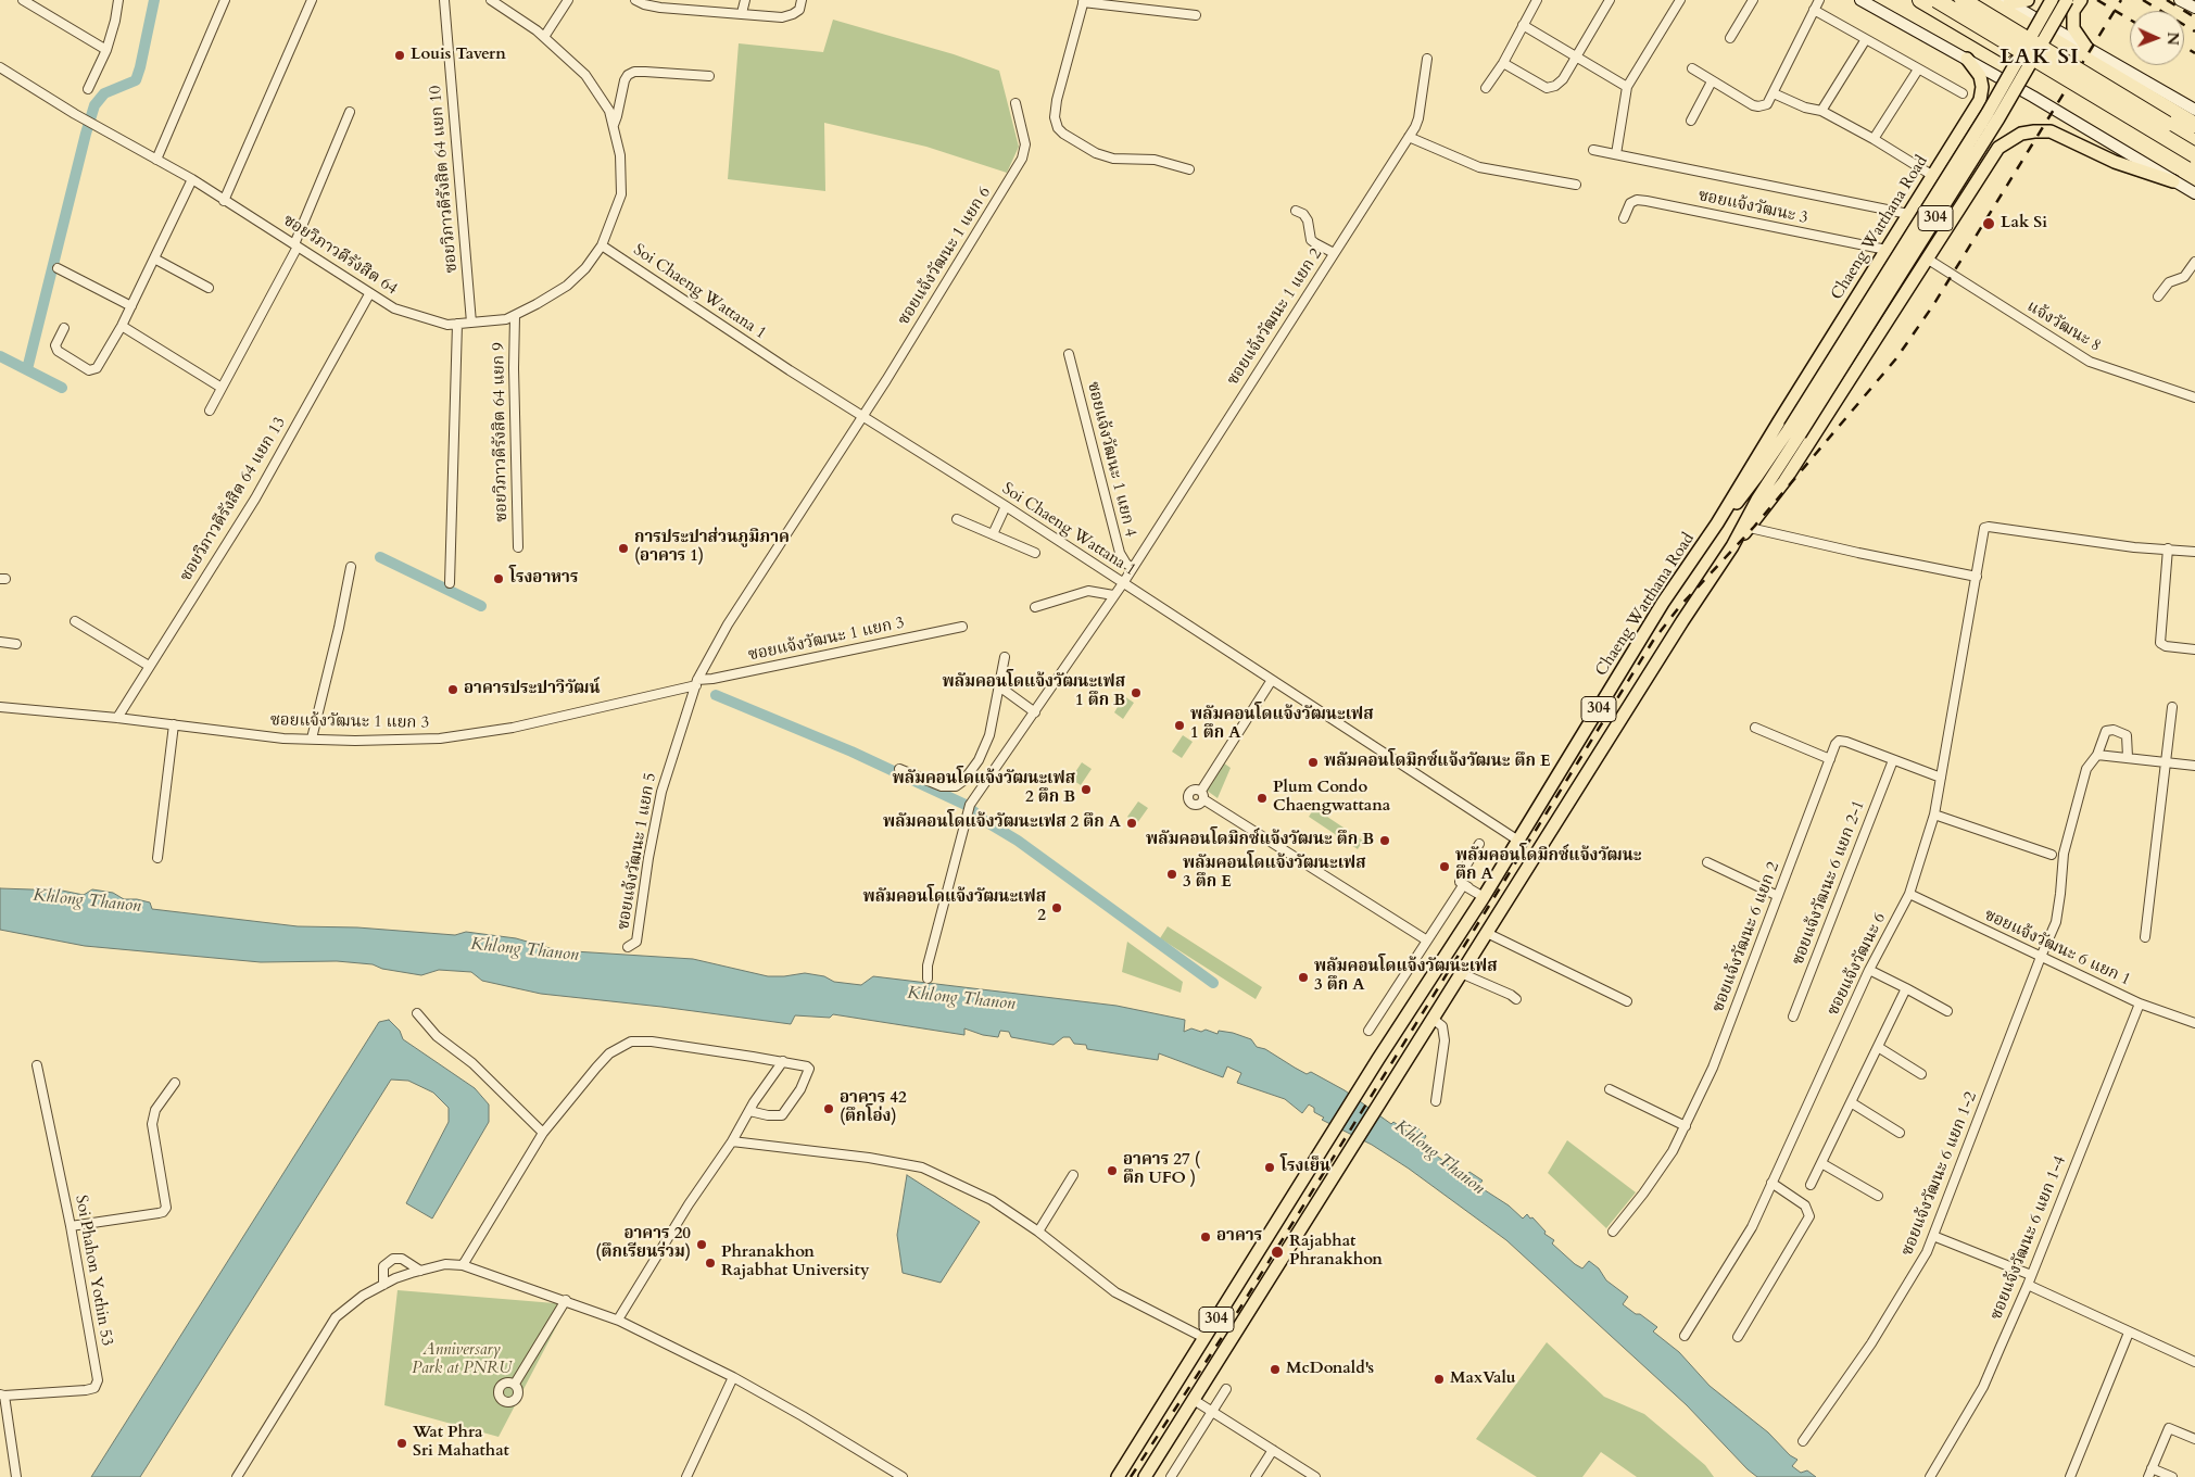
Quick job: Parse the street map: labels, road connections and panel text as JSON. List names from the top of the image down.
{
  "streets": {
    "main road": ["304", "Chaeng Watthana Road"],
    "street": [
      "ซอยวิภาวดีรังสิต 64 แยก 10",
      "ซอยแจ้งวัฒนะ 3",
      "ซอยวิภาวดีรังสิต 64",
      "ซอยแจ้งวัฒนะ 1 แยก 6",
      "Soi Chaeng Wattana 1",
      "ซอยแจ้งวัฒนะ 1 แยก 2",
      "แจ้งวัฒนะ 8",
      "ซอยวิภาวดีรังสิต 64 แยก 9",
      "ซอยแจ้งวัฒนะ 1 แยก 4",
      "ซอยวิภาวดีรังสิต 64 แยก 13",
      "ซอยแจ้งวัฒนะ 1 แยก 3",
      "ซอยแจ้งวัฒนะ 1 แยก 5",
      "ซอยแจ้งวัฒนะ 6 แยก 2-1",
      "ซอยแจ้งวัฒนะ 6 แยก 2",
      "ซอยแจ้งวัฒนะ 6 แยก 1",
      "ซอยแจ้งวัฒนะ 6",
      "ซอยแจ้งวัฒนะ 6 แยก 1-2",
      "ซอยแจ้งวัฒนะ 6 แยก 1-4",
      "Soi Phahon Yothin 53"
    ]
  },
  "crossings": [
    ["ซอยวิภาวดีรังสิต 64 แยก 10", "ซอยวิภาวดีรังสิต 64"],
    ["ซอยแจ้งวัฒนะ 3", "Chaeng Watthana Road"],
    ["Chaeng Watthana Road", "Soi Chaeng Wattana 1"],
    ["Chaeng Watthana Road", "แจ้งวัฒนะ 8"],
    ["ซอยวิภาวดีรังสิต 64", "Soi Chaeng Wattana 1"],
    ["ซอยวิภาวดีรังสิต 64", "ซอยวิภาวดีรังสิต 64 แยก 9"],
    ["ซอยวิภาวดีรังสิต 64", "ซอยวิภาวดีรังสิต 64 แยก 13"],
    ["ซอยแจ้งวัฒนะ 1 แยก 6", "Soi Chaeng Wattana 1"],
    ["ซอยแจ้งวัฒนะ 1 แยก 6", "ซอยแจ้งวัฒนะ 1 แยก 5"],
    ["Soi Chaeng Wattana 1", "ซอยแจ้งวัฒนะ 1 แยก 2"],
    ["Soi Chaeng Wattana 1", "ซอยแจ้งวัฒนะ 1 แยก 5"],
    ["ซอยแจ้งวัฒนะ 1 แยก 2", "ซอยแจ้งวัฒนะ 1 แยก 4"],
    ["ซอยวิภาวดีรังสิต 64 แยก 13", "ซอยแจ้งวัฒนะ 1 แยก 3"],
    ["ซอยแจ้งวัฒนะ 1 แยก 3", "ซอยแจ้งวัฒนะ 1 แยก 5"],
    ["ซอยแจ้งวัฒนะ 6 แยก 2-1", "ซอยแจ้งวัฒนะ 6 แยก 2"],
    ["ซอยแจ้งวัฒนะ 6 แยก 2", "ซอยแจ้งวัฒนะ 6"],
    ["ซอยแจ้งวัฒนะ 6 แยก 1", "ซอยแจ้งวัฒนะ 6"],
    ["ซอยแจ้งวัฒนะ 6 แยก 1", "ซอยแจ้งวัฒนะ 6 แยก 1-2"],
    ["ซอยแจ้งวัฒนะ 6 แยก 1", "ซอยแจ้งวัฒนะ 6 แยก 1-4"]
  ],
  "districts": ["LAK SI"],
  "water": ["Khlong Thanon"],
  "parks": ["Anniversary Park at PNRU"],
  "places": [
    "Louis Tavern",
    "Lak Si",
    "การประปาส่วนภูมิภาค (อาคาร 1)",
    "โรงอาหาร",
    "อาคารประปาวิวัฒน์",
    "พลัมคอนโดแจ้งวัฒนะเฟส 1 ตึก B",
    "พลัมคอนโดแจ้งวัฒนะเฟส 1 ตึก A",
    "พลัมคอนโดมิกซ์แจ้งวัฒนะ ตึก E",
    "พลัมคอนโดแจ้งวัฒนะเฟส 2 ตึก B",
    "Plum Condo Chaengwattana",
    "พลัมคอนโดแจ้งวัฒนะเฟส 2 ตึก A",
    "พลัมคอนโดมิกซ์แจ้งวัฒนะ ตึก B",
    "พลัมคอนโดมิกซ์แจ้งวัฒนะ ตึก A",
    "พลัมคอนโดแจ้งวัฒนะเฟส 3 ตึก E",
    "พลัมคอนโดแจ้งวัฒนะเฟส 2",
    "พลัมคอนโดแจ้งวัฒนะเฟส 3 ตึก A",
    "อาคาร 42 (ตึกโอ่ง)",
    "โรงเย็น",
    "อาคาร 27 ( ตึก UFO )",
    "อาคาร",
    "อาคาร 20 (ตึกเรียนร่วม)",
    "Rajabhat Phranakhon",
    "Phranakhon Rajabhat University",
    "McDonald's",
    "MaxValu",
    "Wat Phra Sri Mahathat"
  ],
  "north": "right"
}
